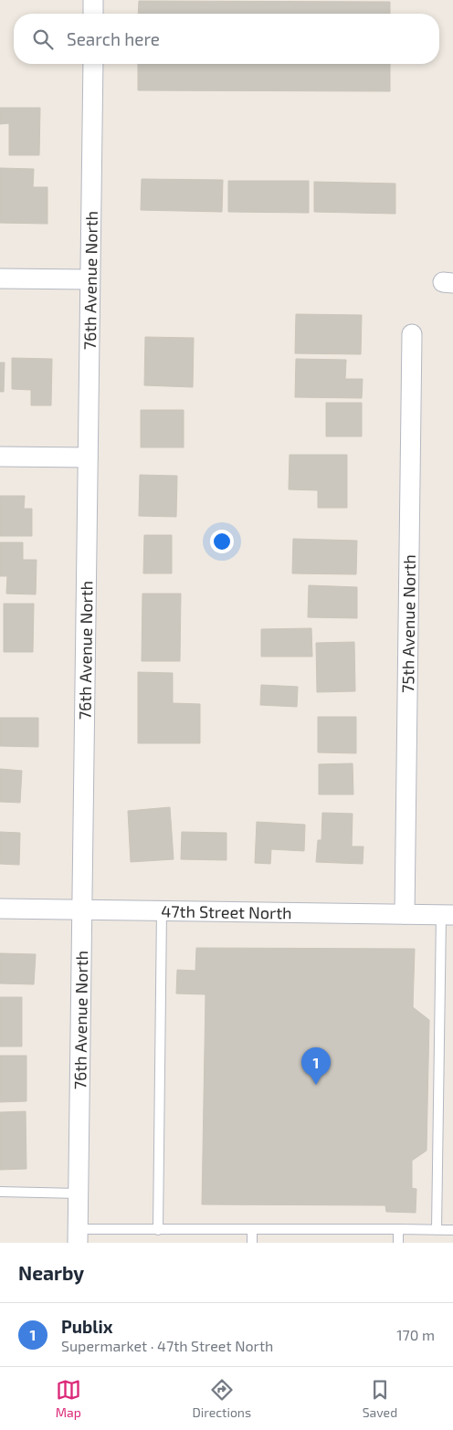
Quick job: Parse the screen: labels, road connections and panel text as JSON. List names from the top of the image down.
{
  "streets": {
    "street": ["76th Avenue North", "75th Avenue North", "47th Street North"]
  },
  "crossings": [
    ["76th Avenue North", "47th Street North"],
    ["75th Avenue North", "47th Street North"]
  ],
  "page": {
    "search": "Search here",
    "pins": "1",
    "heading": "Nearby",
    "list": [
      {
        "mark": "1",
        "name": "Publix",
        "note": "Supermarket · 47th Street North",
        "value": "170 m"
      }
    ],
    "nav": ["Map", "Directions", "Saved"]
  }
}
